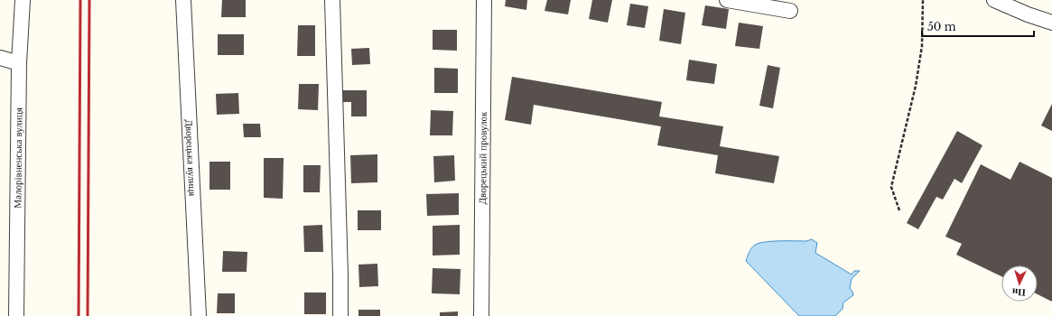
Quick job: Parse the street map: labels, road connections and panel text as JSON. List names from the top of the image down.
{
  "streets": {
    "street": ["Малорівненська вулиця", "Дворецька вулиця", "Дворецький провулок"]
  },
  "scale_bar": "50 m",
  "north": "bottom"
}
